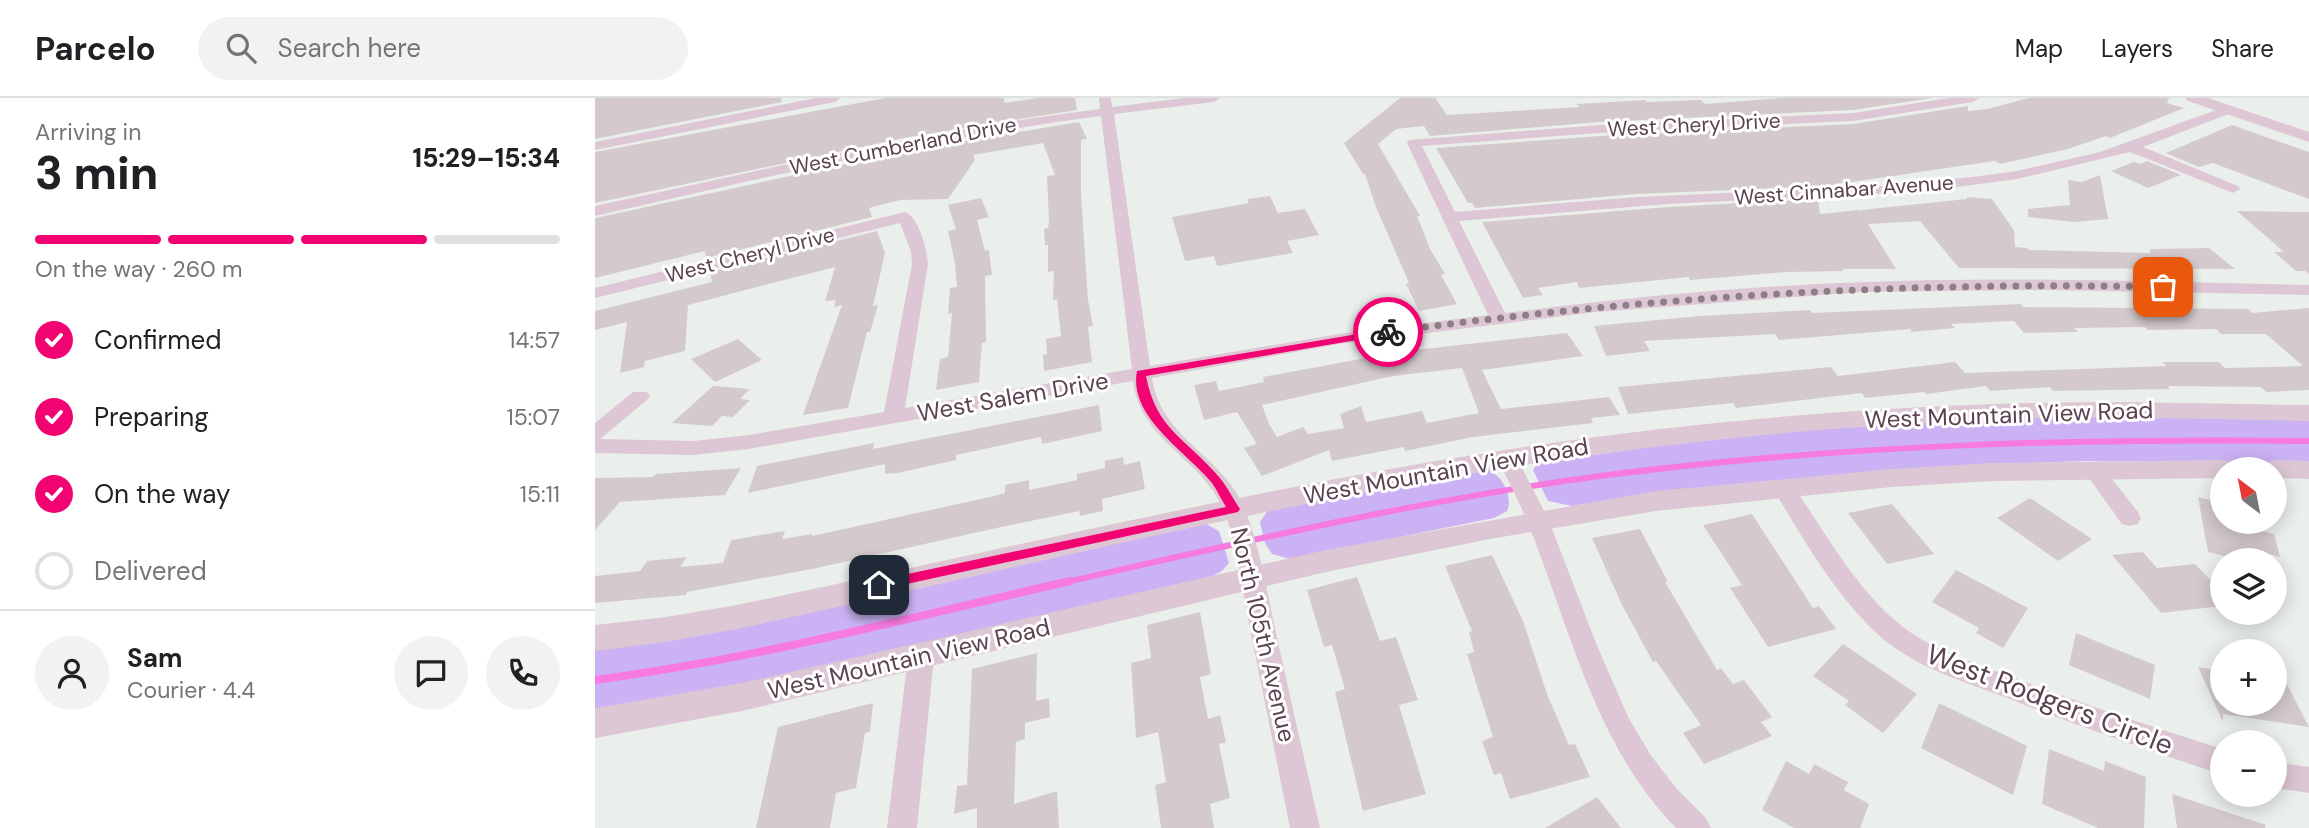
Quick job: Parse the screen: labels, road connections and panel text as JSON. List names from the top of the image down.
{
  "streets": {
    "street": [
      "West Cheryl Drive",
      "West Cumberland Drive",
      "West Cinnabar Avenue",
      "West Salem Drive",
      "West Mountain View Road",
      "North 105th Avenue",
      "West Rodgers Circle"
    ]
  },
  "crossings": [
    ["West Cheryl Drive", "West Cinnabar Avenue"],
    ["West Cheryl Drive", "West Salem Drive"],
    ["West Cumberland Drive", "North 105th Avenue"],
    ["West Salem Drive", "North 105th Avenue"],
    ["West Mountain View Road", "North 105th Avenue"],
    ["West Mountain View Road", "West Rodgers Circle"]
  ],
  "north": "top left",
  "page": {
    "header": "Parcelo",
    "search": "Search here",
    "nav": ["Map", "Layers", "Share"],
    "heading": ["3 min", "Arriving in", "15:29–15:34"],
    "panel": ["Sam", "Courier · 4.4"],
    "bar": "On the way · 260 m",
    "list": [
      ["Confirmed", "14:57"],
      ["Preparing", "15:07"],
      ["On the way", "15:11"],
      "Delivered"
    ],
    "map_buttons": ["+", "−"]
  }
}
